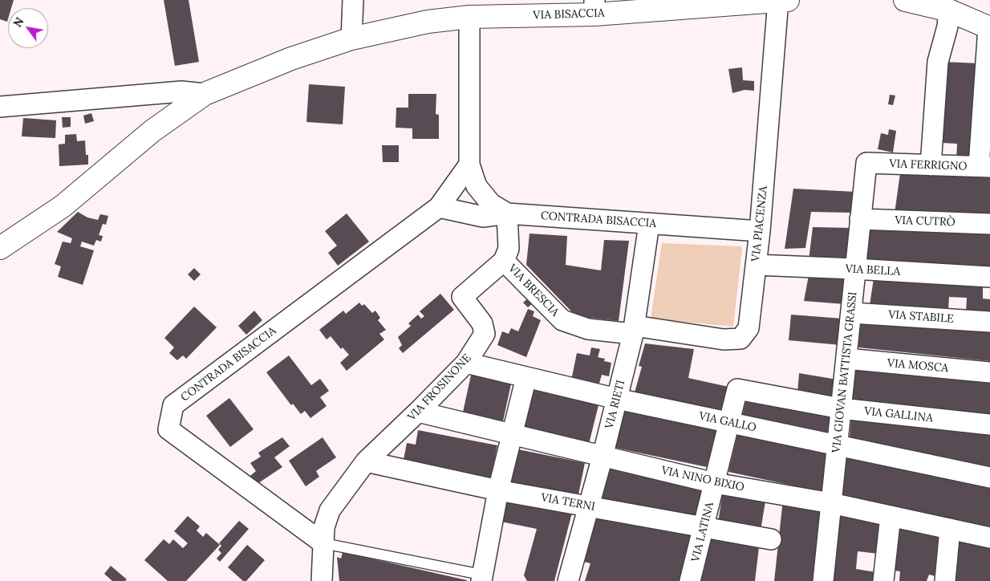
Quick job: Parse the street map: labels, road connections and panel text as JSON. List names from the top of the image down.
{
  "streets": {
    "street": [
      "VIA BISACCIA",
      "VIA FERRIGNO",
      "CONTRADA BISACCIA",
      "VIA CUTRÒ",
      "VIA PIACENZA",
      "VIA BELLA",
      "VIA BRESCIA",
      "VIA STABILE",
      "VIA MOSCA",
      "VIA GIOVAN BATTISTA GRASSI",
      "VIA FROSINONE",
      "VIA RIETI",
      "VIA GALLINA",
      "VIA GALLO",
      "VIA NINO BIXIO",
      "VIA TERNI",
      "VIA LATINA"
    ]
  },
  "crossings": [
    ["VIA BISACCIA", "VIA PIACENZA"],
    ["VIA FERRIGNO", "VIA GIOVAN BATTISTA GRASSI"],
    ["CONTRADA BISACCIA", "VIA PIACENZA"],
    ["CONTRADA BISACCIA", "VIA FROSINONE"],
    ["CONTRADA BISACCIA", "VIA RIETI"],
    ["VIA CUTRÒ", "VIA GIOVAN BATTISTA GRASSI"],
    ["VIA PIACENZA", "VIA BELLA"],
    ["VIA PIACENZA", "VIA BRESCIA"],
    ["VIA PIACENZA", "VIA RIETI"],
    ["VIA BELLA", "VIA GIOVAN BATTISTA GRASSI"],
    ["VIA BRESCIA", "VIA FROSINONE"],
    ["VIA BRESCIA", "VIA RIETI"],
    ["VIA STABILE", "VIA GIOVAN BATTISTA GRASSI"],
    ["VIA MOSCA", "VIA GIOVAN BATTISTA GRASSI"],
    ["VIA GIOVAN BATTISTA GRASSI", "VIA GALLINA"],
    ["VIA GIOVAN BATTISTA GRASSI", "VIA GALLO"],
    ["VIA GIOVAN BATTISTA GRASSI", "VIA NINO BIXIO"],
    ["VIA FROSINONE", "VIA GALLO"],
    ["VIA FROSINONE", "VIA NINO BIXIO"],
    ["VIA FROSINONE", "VIA TERNI"],
    ["VIA RIETI", "VIA GALLO"],
    ["VIA RIETI", "VIA NINO BIXIO"],
    ["VIA RIETI", "VIA TERNI"],
    ["VIA GALLINA", "VIA LATINA"],
    ["VIA GALLO", "VIA LATINA"],
    ["VIA NINO BIXIO", "VIA LATINA"],
    ["VIA TERNI", "VIA LATINA"]
  ],
  "north": "top left"
}
